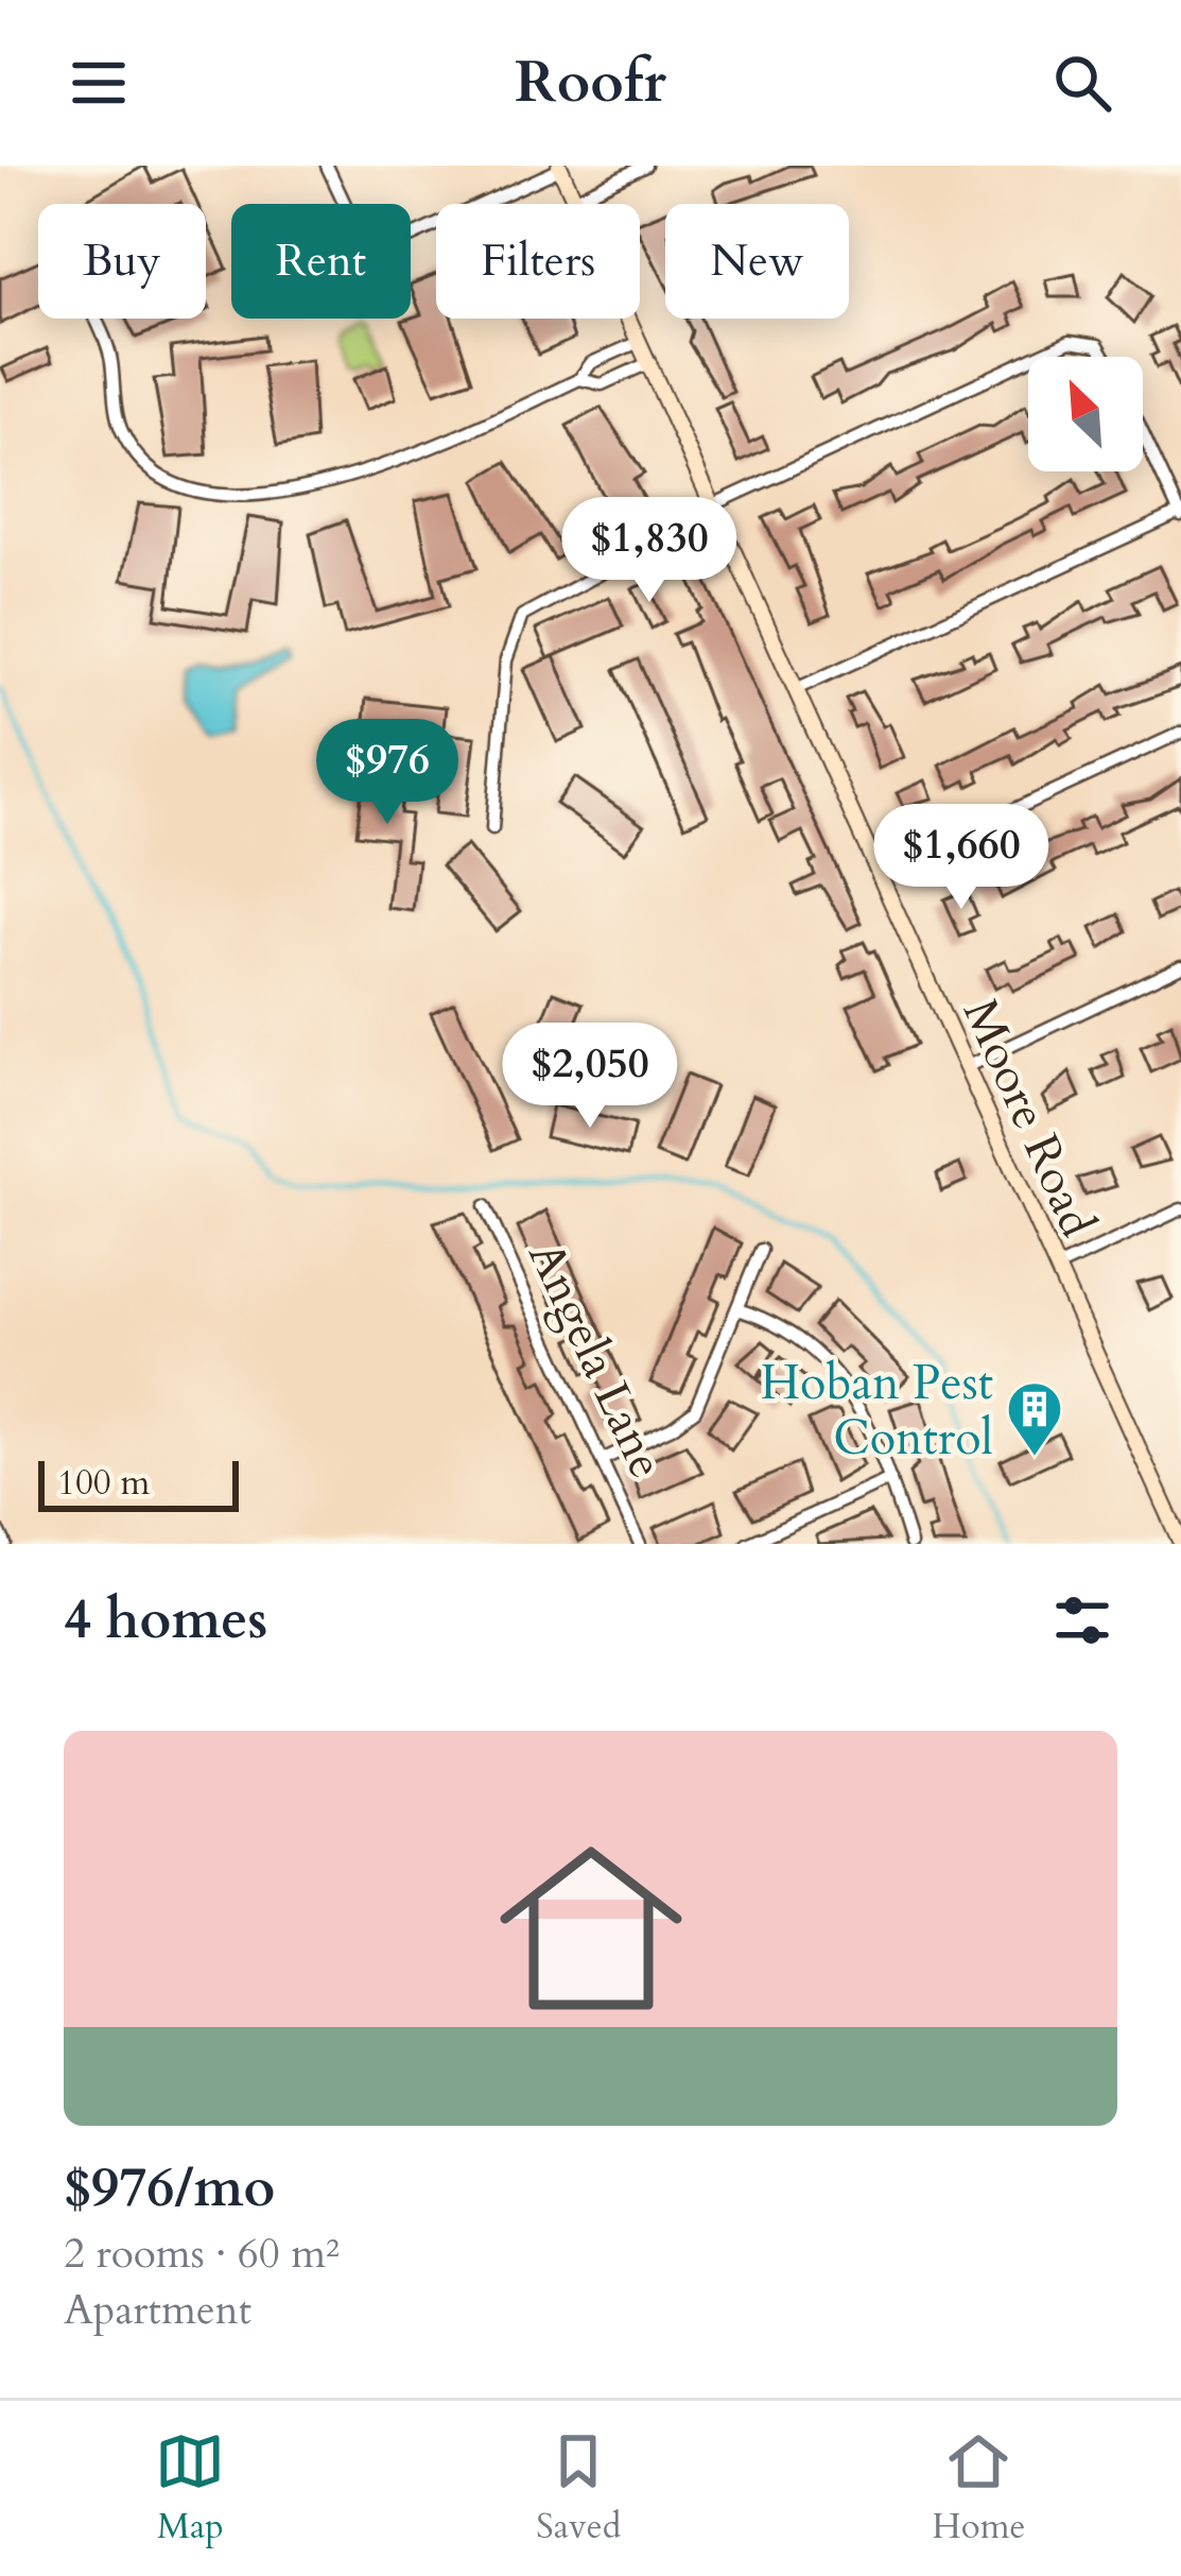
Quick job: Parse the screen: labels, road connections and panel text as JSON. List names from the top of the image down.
{
  "streets": {
    "street": ["Moore Road", "Angela Lane"]
  },
  "places": {
    "building": ["Hoban Pest Control"]
  },
  "scale_bar": "100 m",
  "north": "top left",
  "page": {
    "header": "Roofr",
    "chip": [
      "Buy",
      "Rent",
      "Filters",
      "New"
    ],
    "price": [
      "$1,830",
      "$976",
      "$1,660",
      "$2,050"
    ],
    "scale": "100 m",
    "heading": "4 homes",
    "list": [
      {
        "name": "$976/mo",
        "note": "2 rooms · 60 m² · Apartment"
      }
    ],
    "tabs": ["Map", "Saved", "Home"]
  }
}
